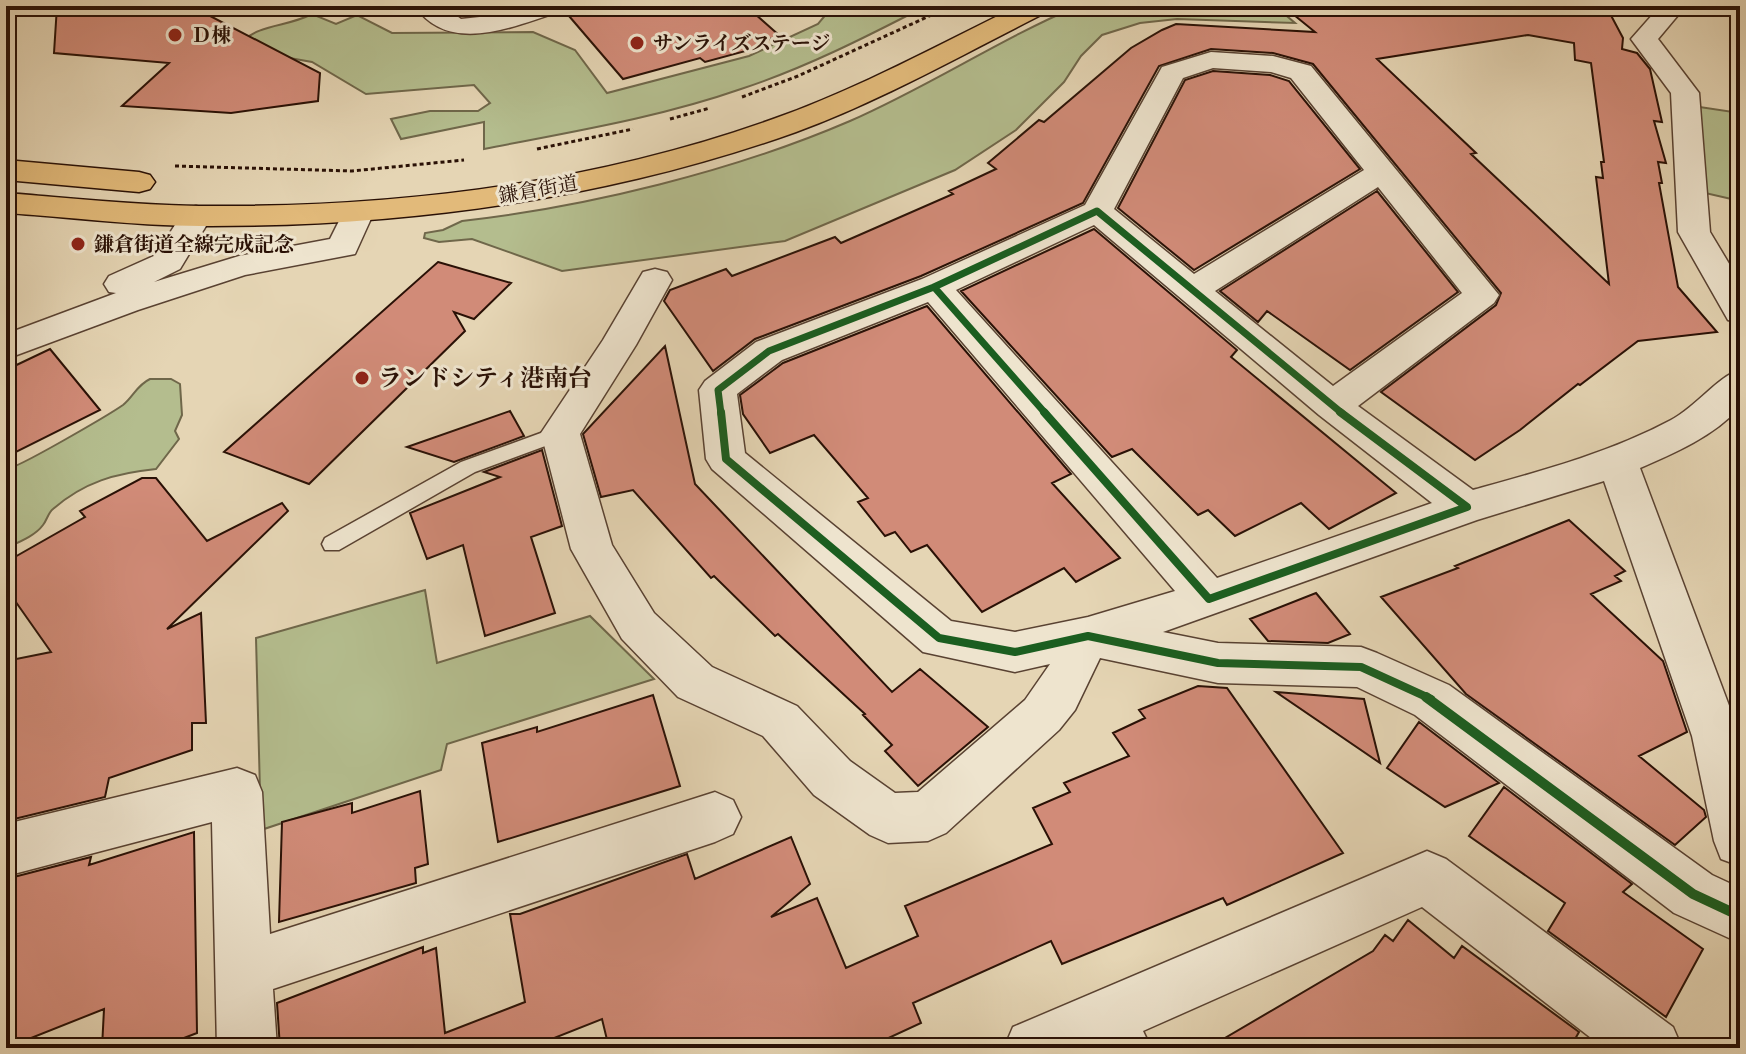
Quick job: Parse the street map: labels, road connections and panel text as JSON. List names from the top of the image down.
{
  "streets": {
    "main road": ["鎌倉街道"]
  },
  "places": [
    "Ｄ棟",
    "サンライズステージ",
    "鎌倉街道全線完成記念",
    "ランドシティ港南台"
  ]
}
